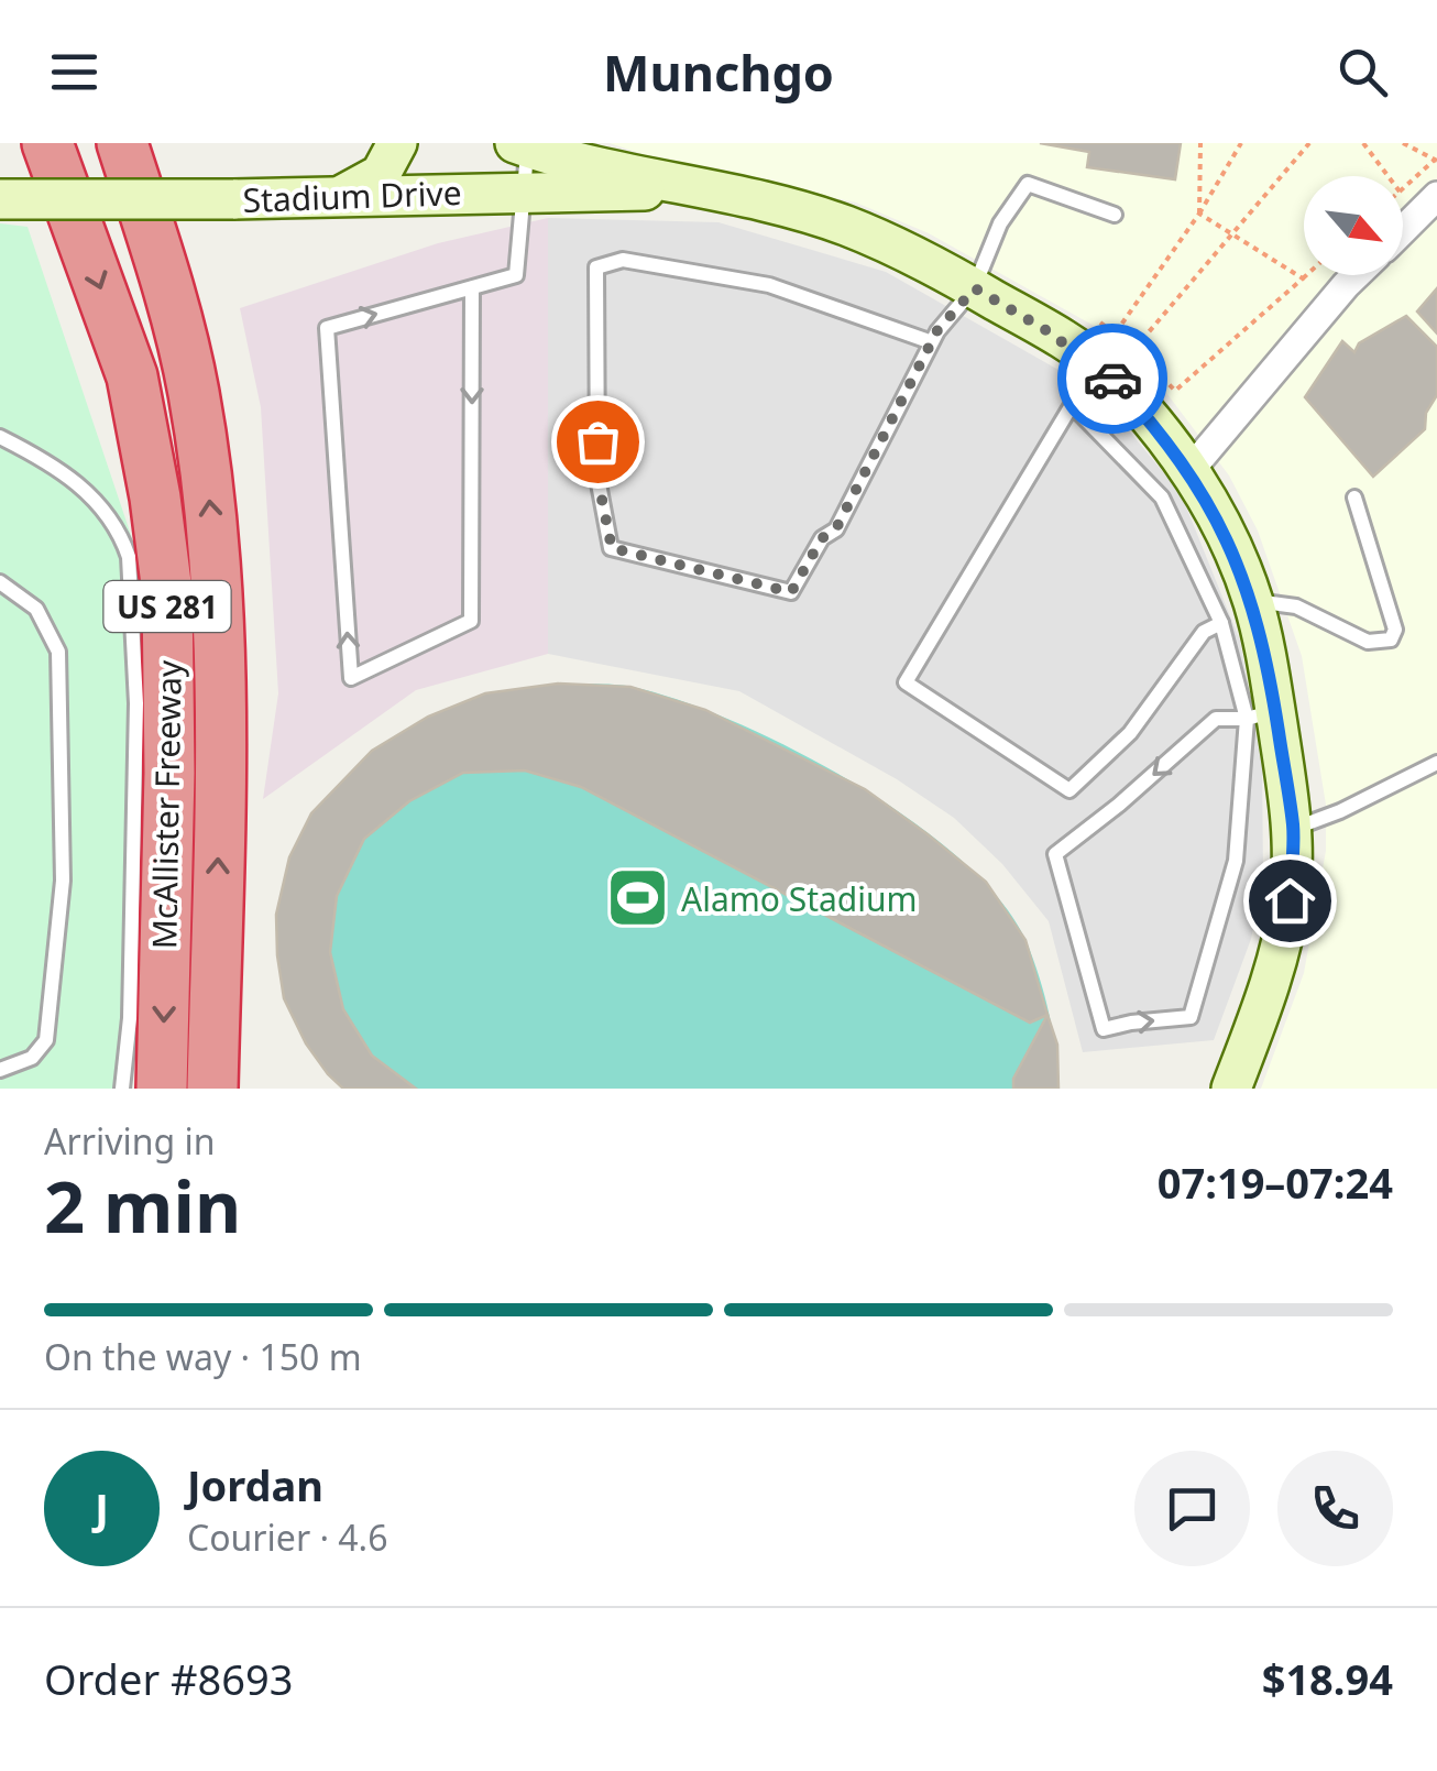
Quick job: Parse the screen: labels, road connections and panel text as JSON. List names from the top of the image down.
{
  "streets": {
    "highway": ["US 281", "McAllister Freeway"],
    "main road": ["Stadium Drive"]
  },
  "places": {
    "sports": ["Alamo Stadium"]
  },
  "north": "bottom right",
  "page": {
    "header": "Munchgo",
    "heading": ["2 min", "Arriving in", "07:19–07:24"],
    "panel": [
      "Jordan",
      "Courier · 4.6",
      "Order #8693",
      "$18.94"
    ],
    "bar": "On the way · 150 m",
    "round": "J"
  }
}
